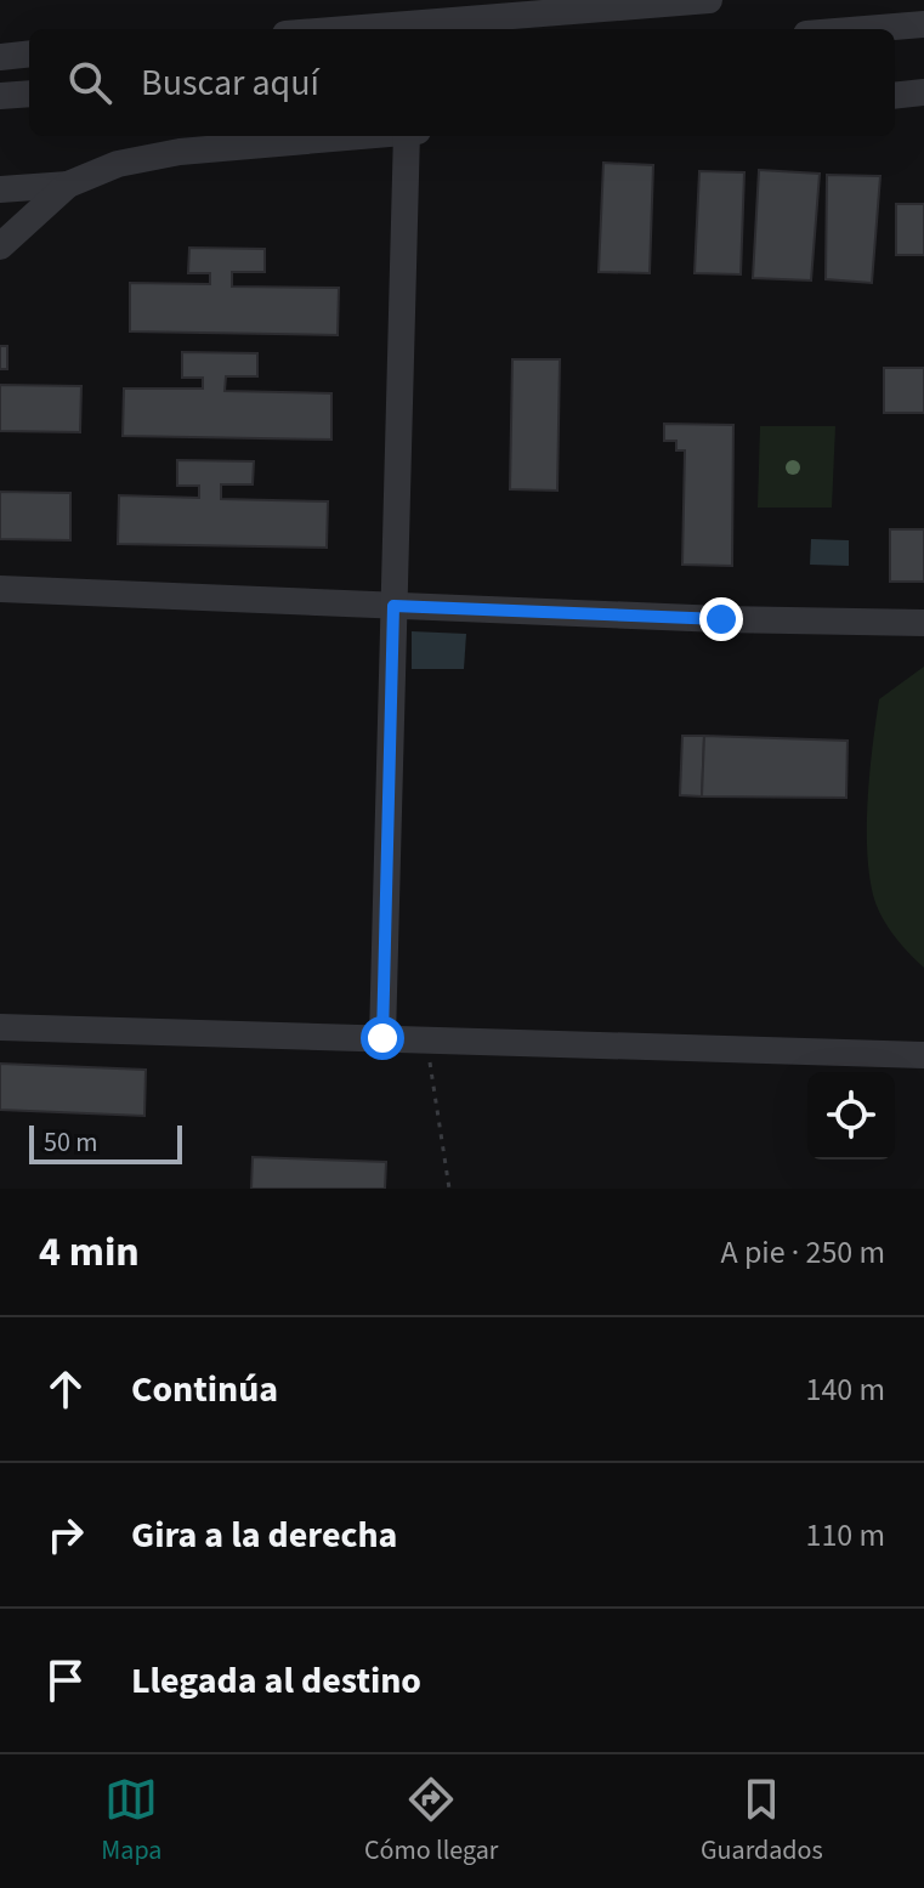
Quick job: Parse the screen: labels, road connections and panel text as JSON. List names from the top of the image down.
{
  "scale_bar": "50 m",
  "page": {
    "search": "Buscar aquí",
    "scale": "50 m",
    "heading": ["4 min", "A pie · 250 m"],
    "list": [
      ["Continúa", "140 m"],
      ["Gira a la derecha", "110 m"],
      "Llegada al destino"
    ],
    "nav": ["Mapa", "Cómo llegar", "Guardados"]
  }
}
